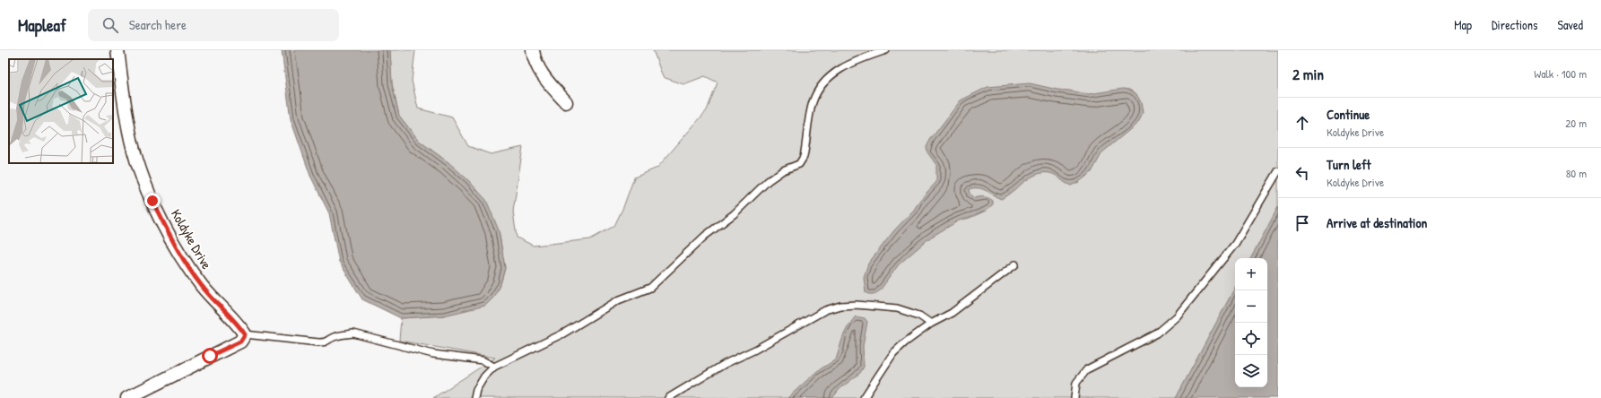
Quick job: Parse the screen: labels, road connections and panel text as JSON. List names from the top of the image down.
{
  "streets": {
    "street": ["Koldyke Drive"]
  },
  "page": {
    "header": "Mapleaf",
    "search": "Search here",
    "nav": ["Map", "Directions", "Saved"],
    "heading": ["2 min", "Walk · 100 m"],
    "list": [
      ["Continue", "Koldyke Drive", "20 m"],
      ["Turn left", "Koldyke Drive", "80 m"],
      "Arrive at destination"
    ],
    "map_buttons": ["+", "−"]
  }
}
